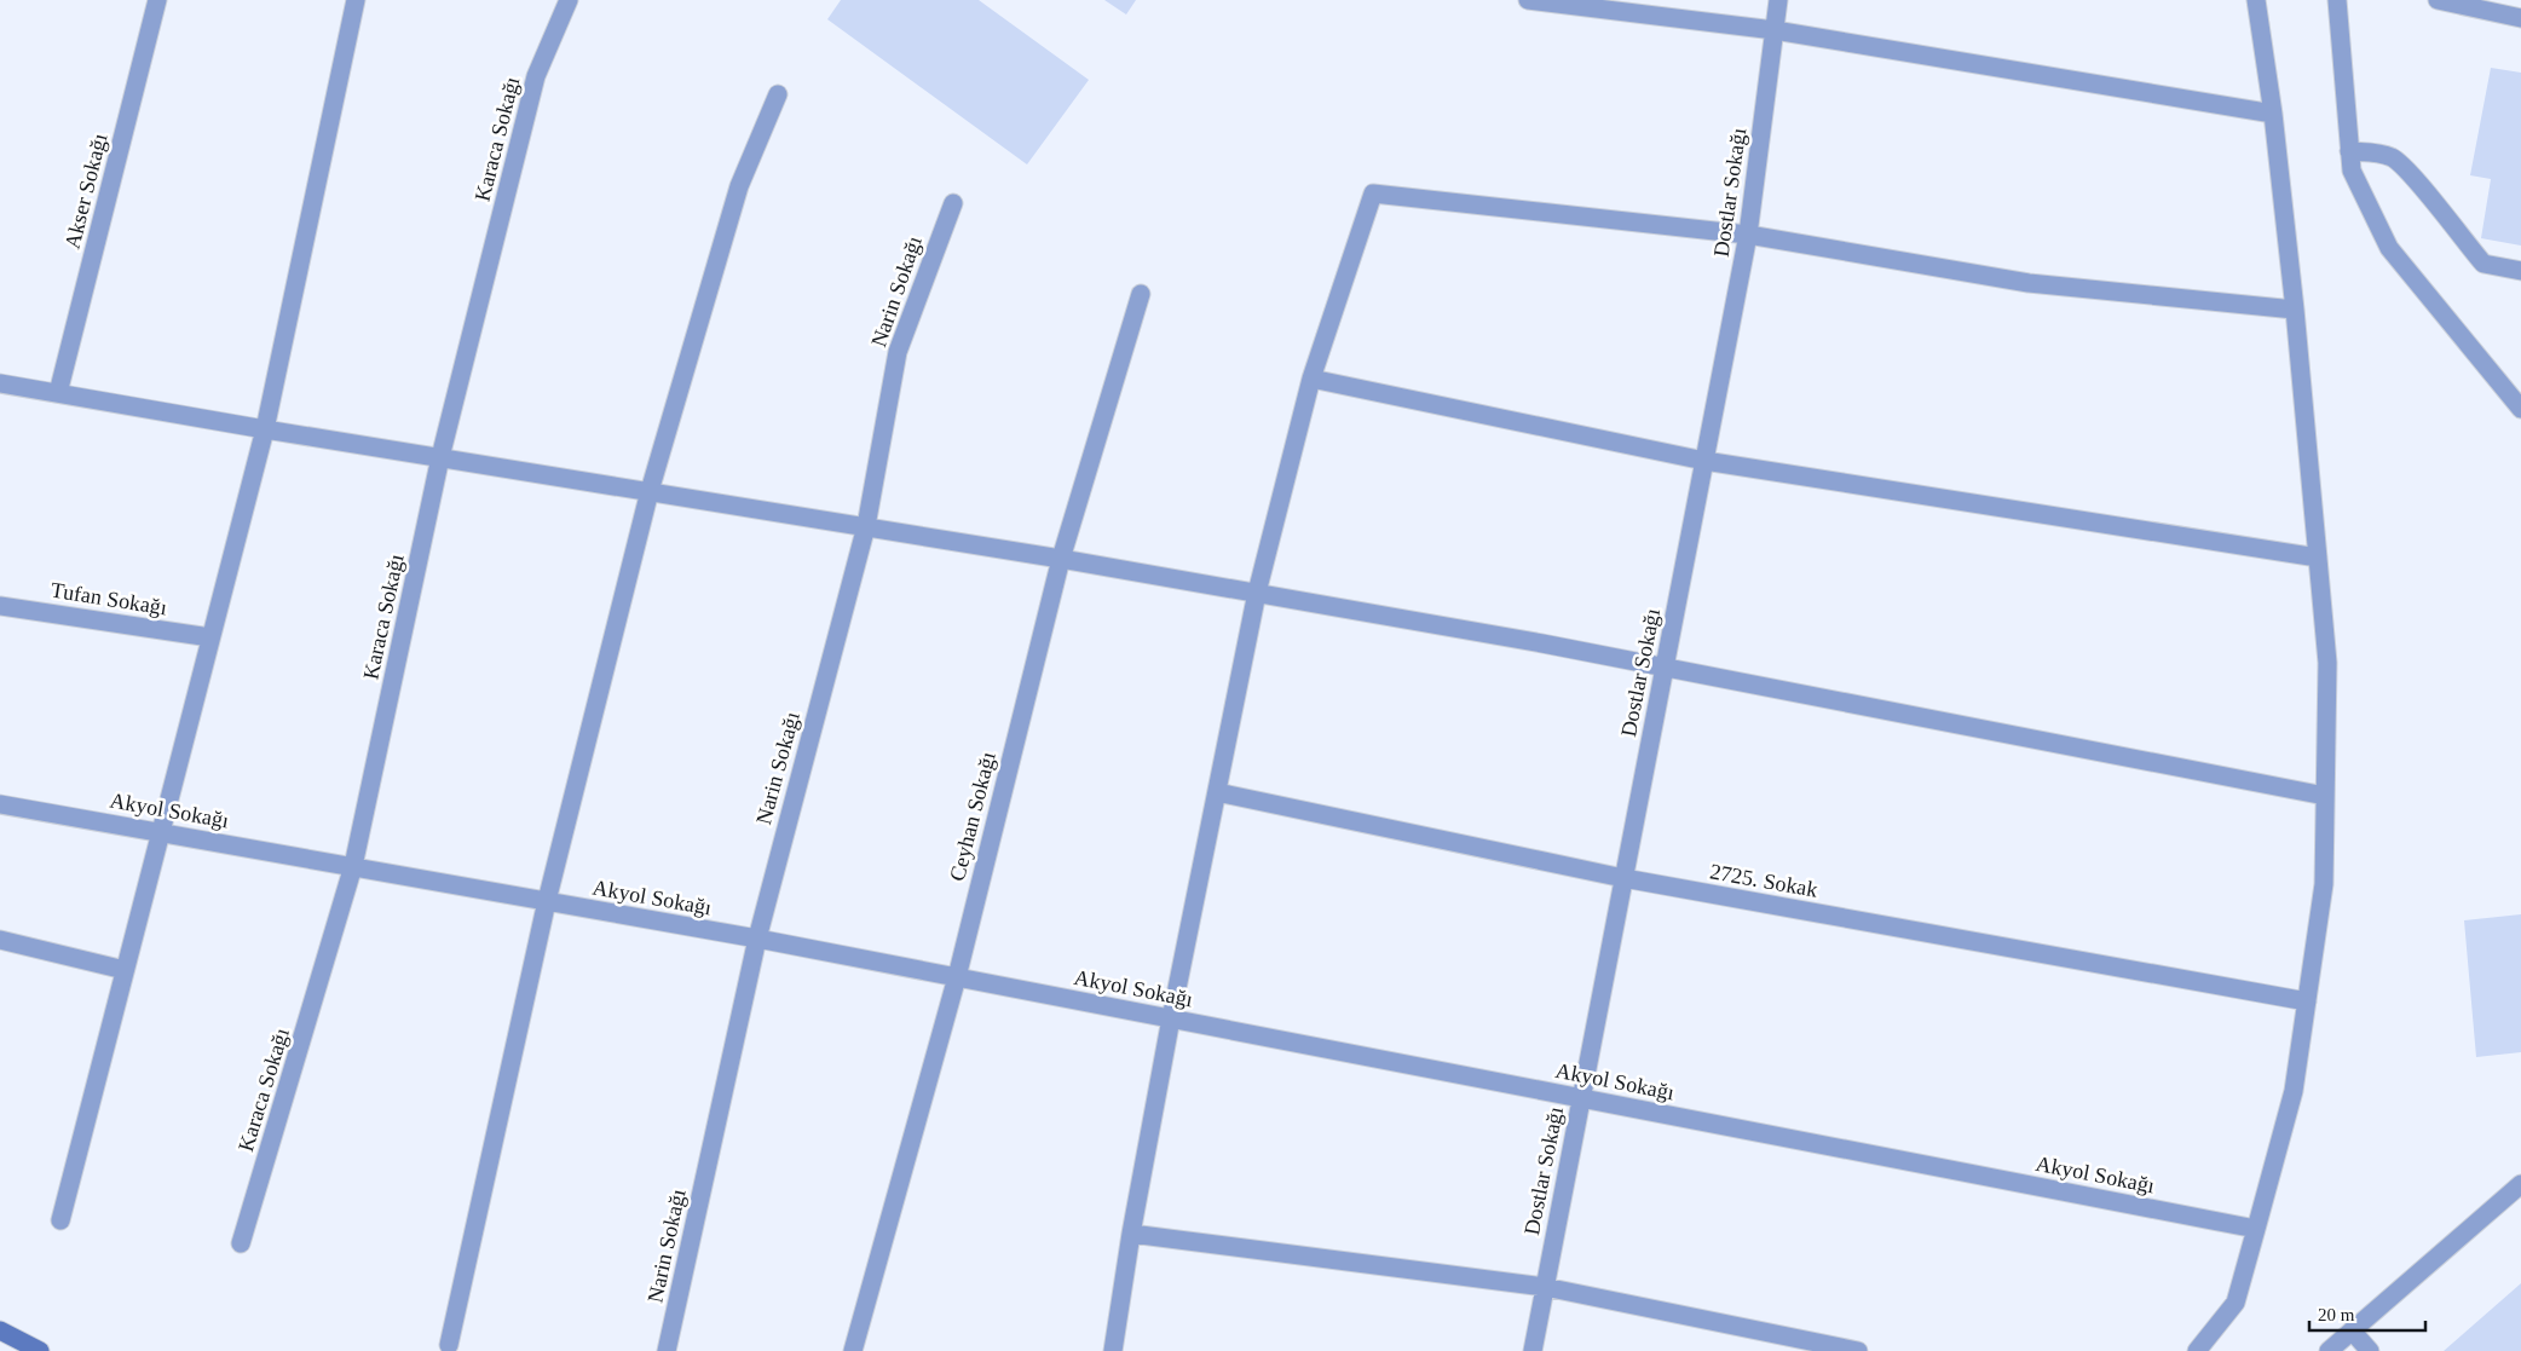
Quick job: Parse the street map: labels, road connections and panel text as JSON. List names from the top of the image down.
{
  "streets": {
    "street": [
      "Karaca Sokağı",
      "Akser Sokağı",
      "Dostlar Sokağı",
      "Narin Sokağı",
      "Tufan Sokağı",
      "Akyol Sokağı",
      "Ceyhan Sokağı",
      "2725. Sokak"
    ]
  },
  "crossings": [
    ["Karaca Sokağı", "Akyol Sokağı"],
    ["Dostlar Sokağı", "Akyol Sokağı"],
    ["Dostlar Sokağı", "2725. Sokak"],
    ["Narin Sokağı", "Akyol Sokağı"],
    ["Akyol Sokağı", "Ceyhan Sokağı"]
  ],
  "scale_bar": "20 m"
}
